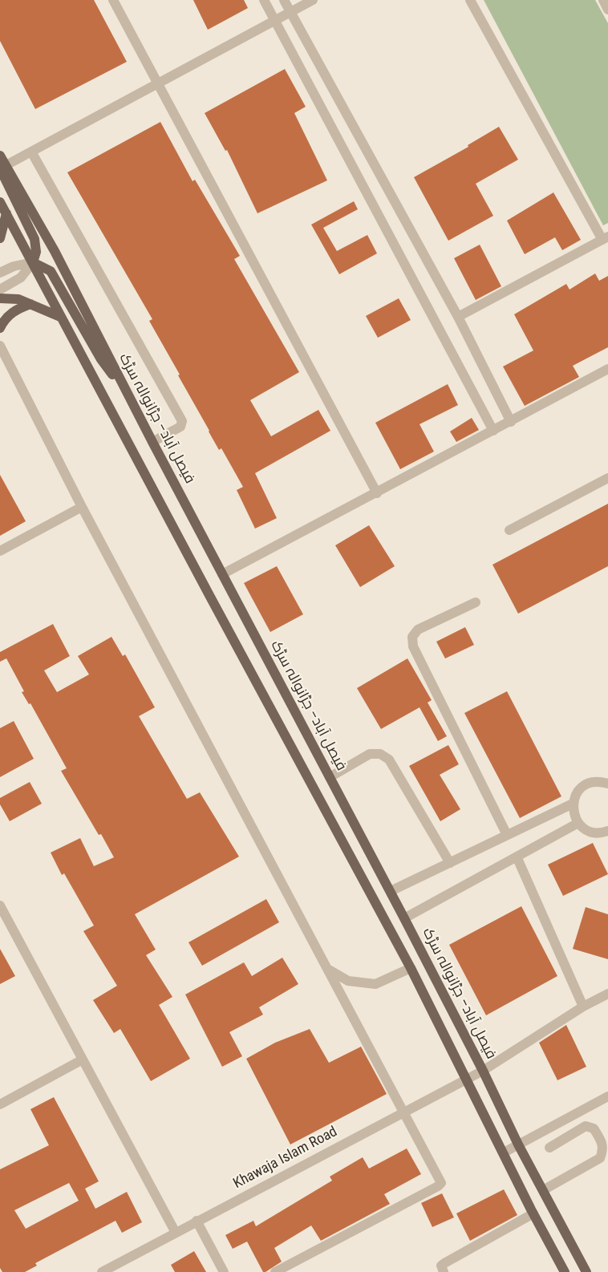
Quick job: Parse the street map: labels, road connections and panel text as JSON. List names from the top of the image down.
{
  "streets": {
    "main road": ["فیصل آباد– جڑانوالہ سڑک"],
    "street": ["Khawaja Islam Road"]
  },
  "crossings": [
    ["فیصل آباد– جڑانوالہ سڑک", "Khawaja Islam Road"]
  ]
}
